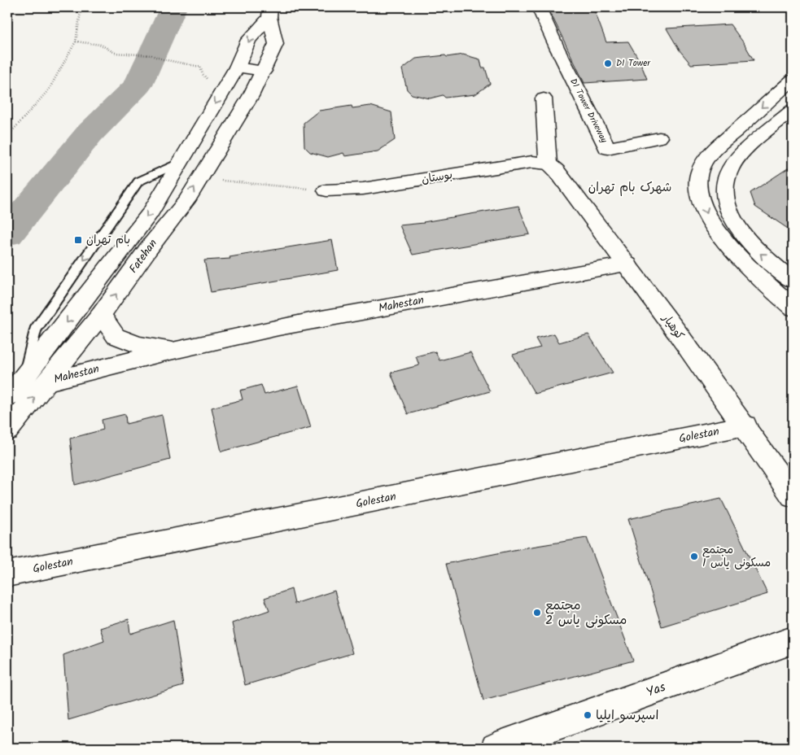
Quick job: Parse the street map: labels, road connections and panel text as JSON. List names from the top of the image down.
{
  "streets": {
    "street": [
      "D1 Tower Driveway",
      "بوستان",
      "Fatehan",
      "Mahestan",
      "کوهیار",
      "Golestan",
      "Yas"
    ]
  },
  "crossings": [
    ["بوستان", "کوهیار"],
    ["Fatehan", "Mahestan"],
    ["Mahestan", "کوهیار"],
    ["کوهیار", "Golestan"]
  ],
  "districts": ["شهرک بام تهران"],
  "places": {
    "other": [
      "D1 Tower",
      "مجتمع مسکونی یاس 1",
      "مجتمع مسکونی یاس 2",
      "اسپرسو ایلیا"
    ],
    "transit": ["بام تهران"]
  }
}
